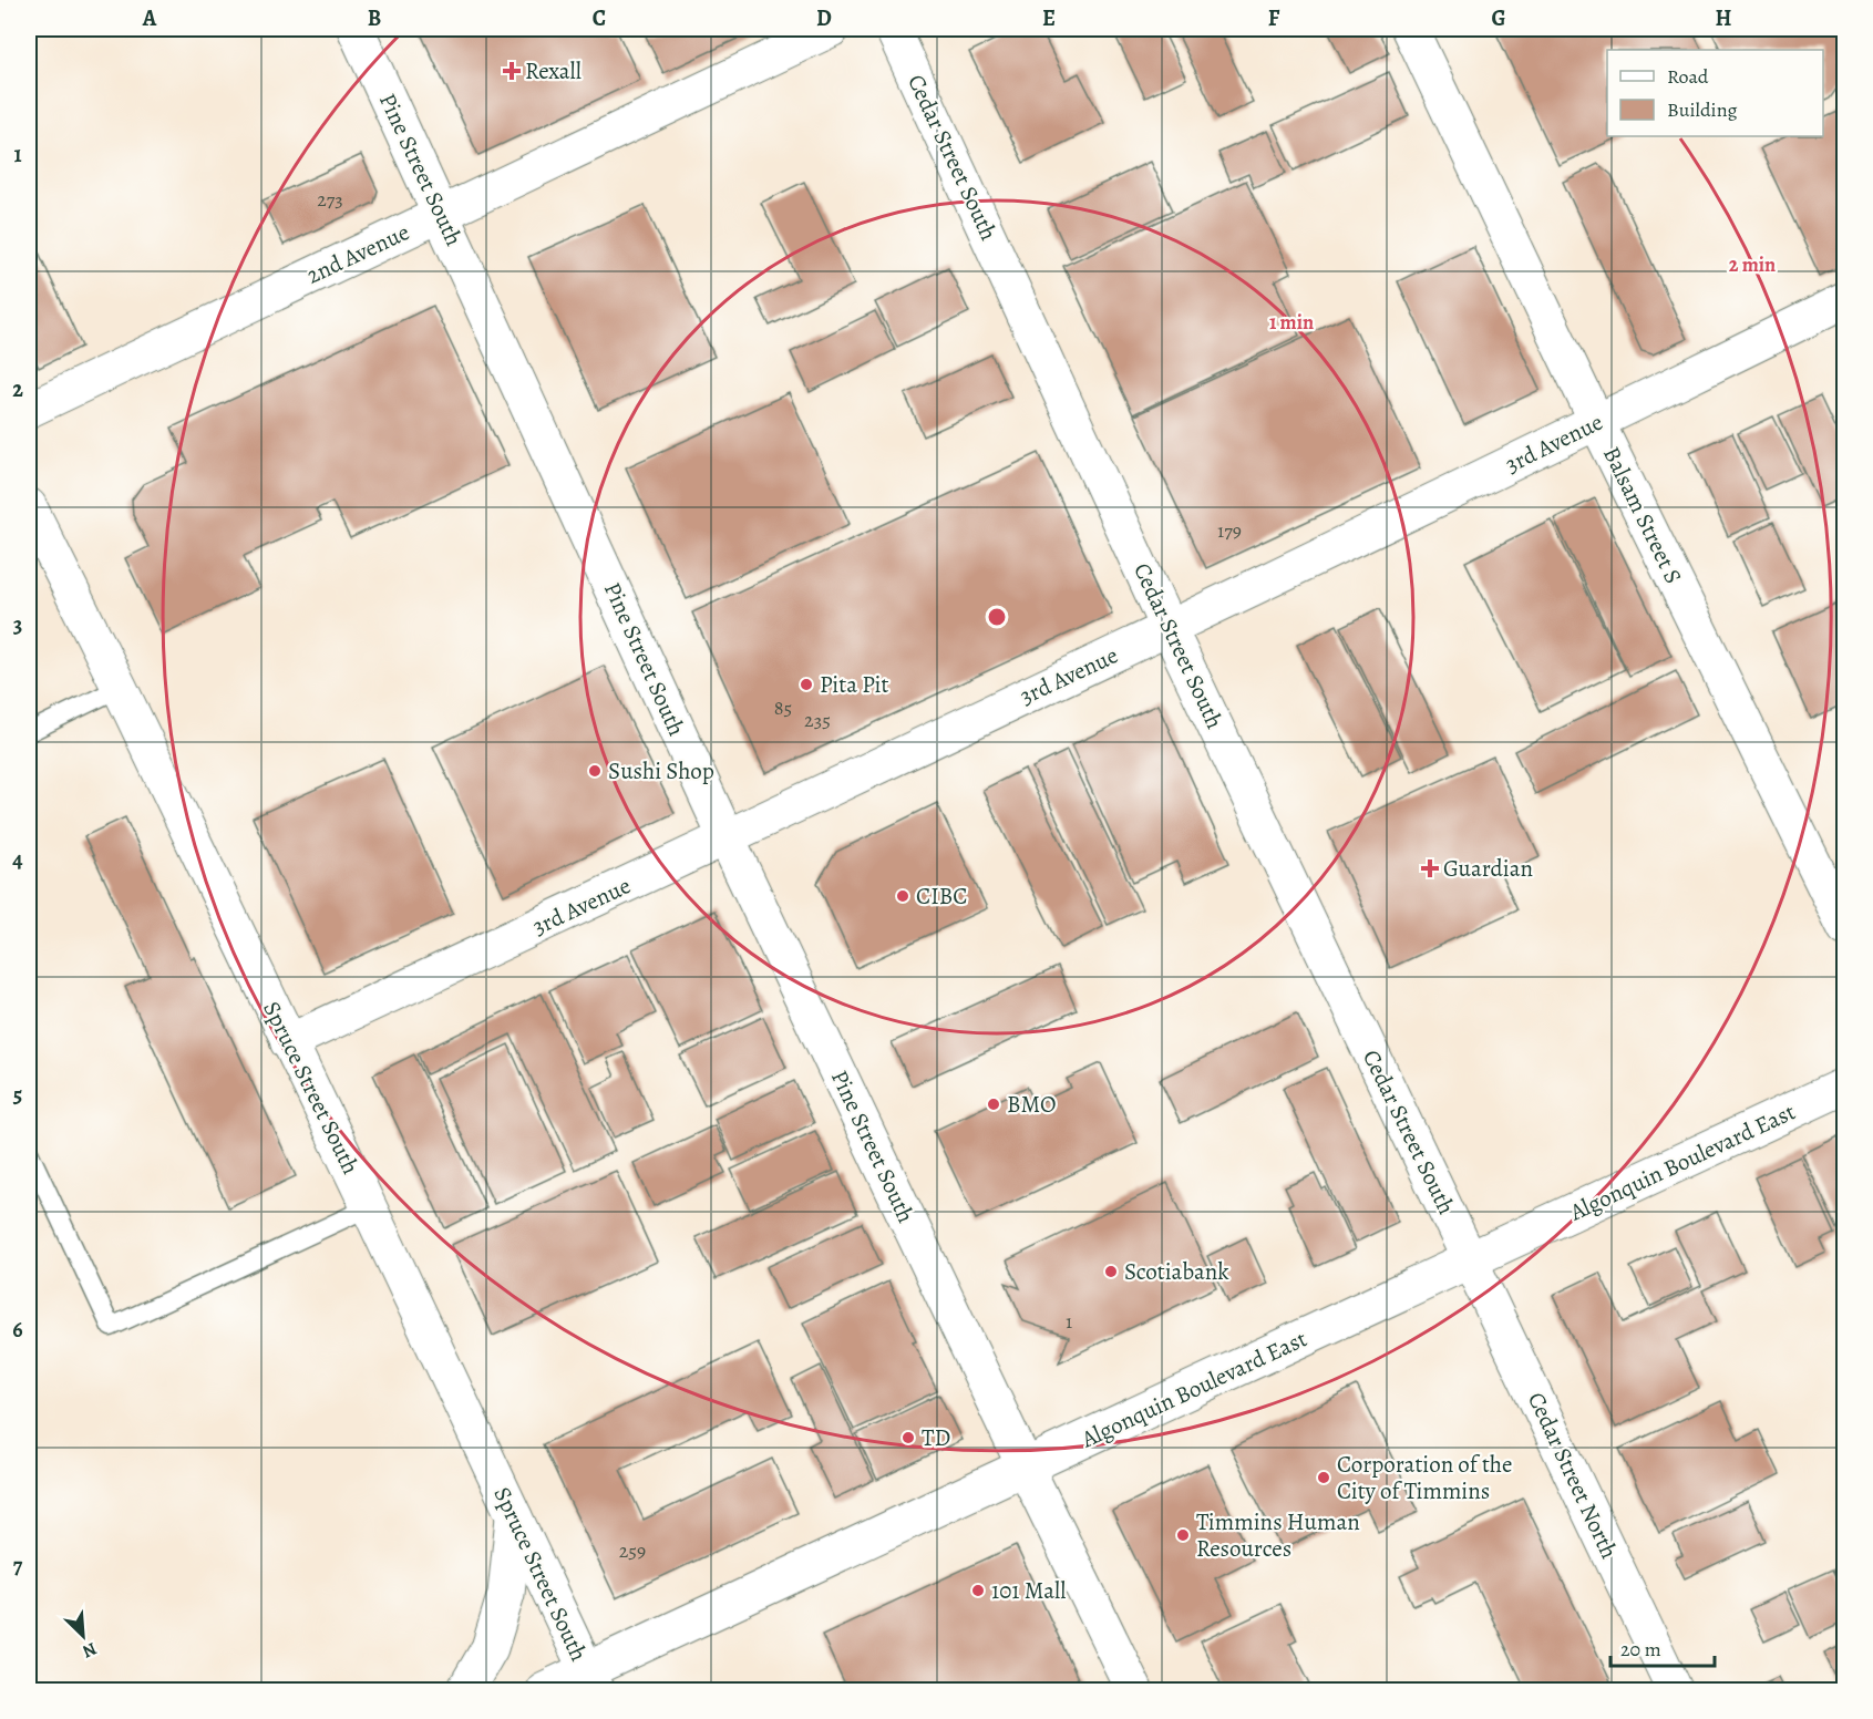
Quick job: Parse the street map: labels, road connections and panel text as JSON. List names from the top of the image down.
{
  "streets": {
    "street": [
      "Cedar Street South",
      "Pine Street South",
      "2nd Avenue",
      "3rd Avenue",
      "Balsam Street S",
      "Spruce Street South",
      "Algonquin Boulevard East",
      "Cedar Street North"
    ]
  },
  "crossings": [
    ["Cedar Street South", "3rd Avenue"],
    ["Cedar Street South", "Algonquin Boulevard East"],
    ["Cedar Street South", "Cedar Street North"],
    ["Pine Street South", "2nd Avenue"],
    ["Pine Street South", "3rd Avenue"],
    ["Pine Street South", "Algonquin Boulevard East"],
    ["3rd Avenue", "Balsam Street S"],
    ["3rd Avenue", "Spruce Street South"],
    ["Spruce Street South", "Algonquin Boulevard East"],
    ["Algonquin Boulevard East", "Cedar Street North"]
  ],
  "places": {
    "health": ["Rexall", "Guardian"],
    "other": [
      "Pita Pit",
      "Sushi Shop",
      "CIBC",
      "BMO",
      "Scotiabank",
      "TD",
      "Corporation of the City of Timmins",
      "Timmins Human Resources",
      "101 Mall"
    ]
  },
  "house_numbers": [
    "273",
    "179",
    "85",
    "235",
    "1",
    "259"
  ],
  "legend": ["Road", "Building"],
  "scale_bar": "20 m",
  "north": "bottom right",
  "grid": {
    "columns": [
      "A",
      "B",
      "C",
      "D",
      "E",
      "F",
      "G",
      "H"
    ],
    "rows": [
      "1",
      "2",
      "3",
      "4",
      "5",
      "6",
      "7"
    ]
  },
  "rings": ["2 min", "1 min"]
}
